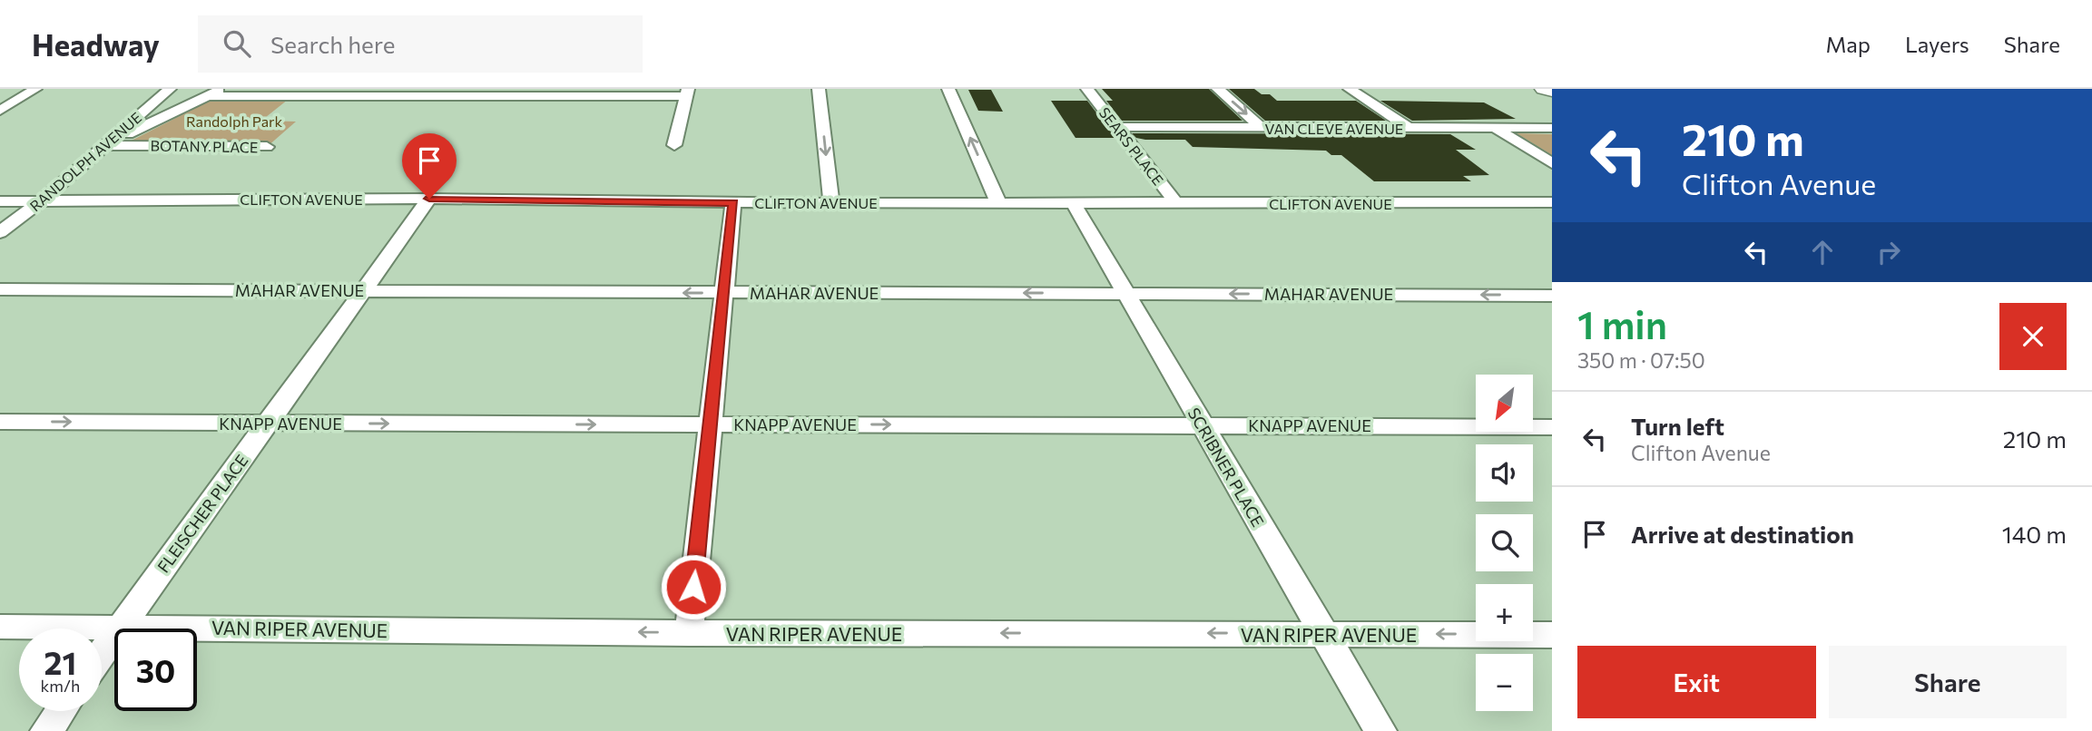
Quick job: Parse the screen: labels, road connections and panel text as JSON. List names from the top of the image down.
{
  "streets": {
    "street": [
      "VAN CLEVE AVENUE",
      "BOTANY PLACE",
      "SEARS PLACE",
      "RANDOLPH AVENUE",
      "CLIFTON AVENUE",
      "MAHAR AVENUE",
      "KNAPP AVENUE",
      "SCRIBNER PLACE",
      "FLEISCHER PLACE",
      "VAN RIPER AVENUE"
    ]
  },
  "crossings": [
    ["VAN CLEVE AVENUE", "SEARS PLACE"],
    ["BOTANY PLACE", "RANDOLPH AVENUE"],
    ["SEARS PLACE", "CLIFTON AVENUE"],
    ["RANDOLPH AVENUE", "CLIFTON AVENUE"],
    ["CLIFTON AVENUE", "SCRIBNER PLACE"],
    ["CLIFTON AVENUE", "FLEISCHER PLACE"],
    ["MAHAR AVENUE", "SCRIBNER PLACE"],
    ["MAHAR AVENUE", "FLEISCHER PLACE"],
    ["KNAPP AVENUE", "SCRIBNER PLACE"],
    ["KNAPP AVENUE", "FLEISCHER PLACE"],
    ["SCRIBNER PLACE", "VAN RIPER AVENUE"],
    ["FLEISCHER PLACE", "VAN RIPER AVENUE"]
  ],
  "one_way": ["MAHAR AVENUE", "KNAPP AVENUE", "VAN RIPER AVENUE"],
  "parks": ["Randolph Park"],
  "north": "bottom left",
  "page": {
    "header": "Headway",
    "search": "Search here",
    "nav": ["Map", "Layers", "Share"],
    "turn": ["210 m", "Clifton Avenue"],
    "heading": ["1 min", "350 m · 07:50"],
    "map_buttons": ["+", "−"],
    "list": [
      {
        "name": "Turn left",
        "note": "Clifton Avenue",
        "value": "210 m"
      },
      {
        "name": "Arrive at destination",
        "value": "140 m"
      }
    ],
    "speed": "21 km/h",
    "limit": "30",
    "buttons": ["Exit", "Share"]
  }
}
